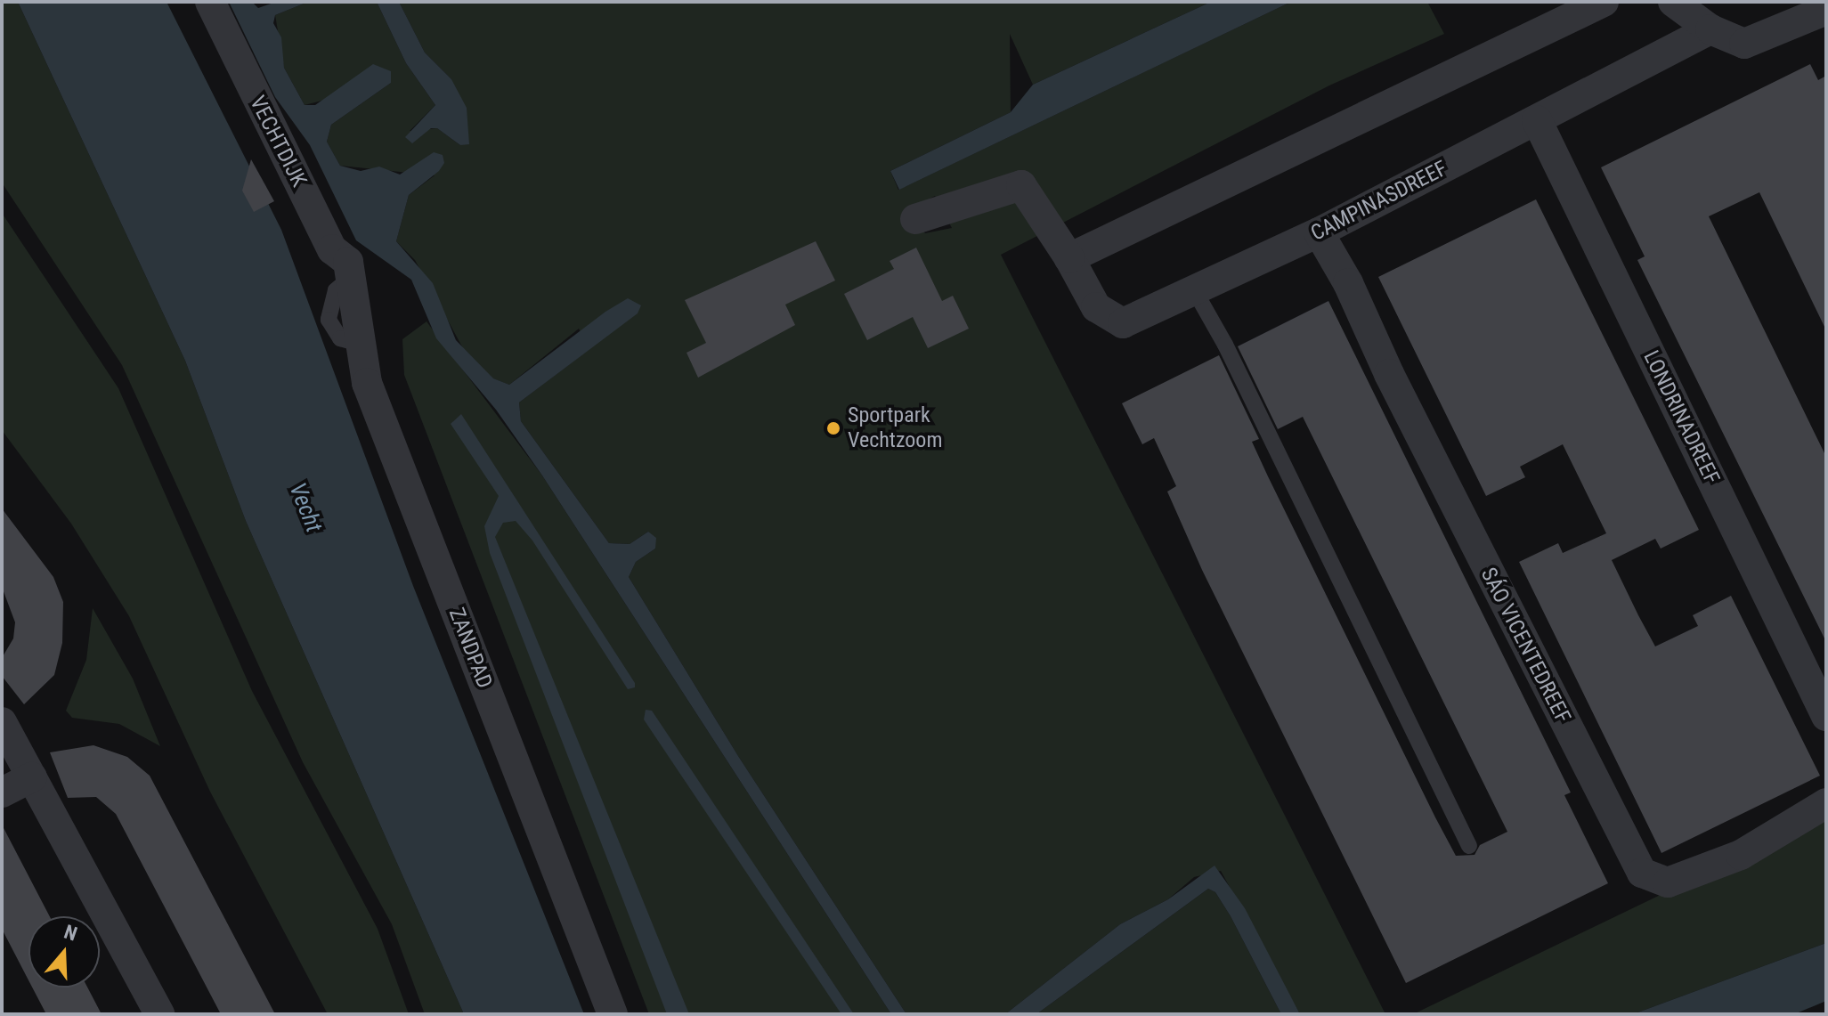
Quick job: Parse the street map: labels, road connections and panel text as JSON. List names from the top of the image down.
{
  "streets": {
    "street": [
      "VECHTDIJK",
      "CAMPINASDREEF",
      "LONDRINADREEF",
      "SÁO VICENTEDREEF",
      "ZANDPAD"
    ]
  },
  "crossings": [
    ["VECHTDIJK", "ZANDPAD"],
    ["CAMPINASDREEF", "LONDRINADREEF"],
    ["CAMPINASDREEF", "SÁO VICENTEDREEF"]
  ],
  "water": ["Vecht"],
  "places": ["Sportpark Vechtzoom"],
  "north": "top"
}
